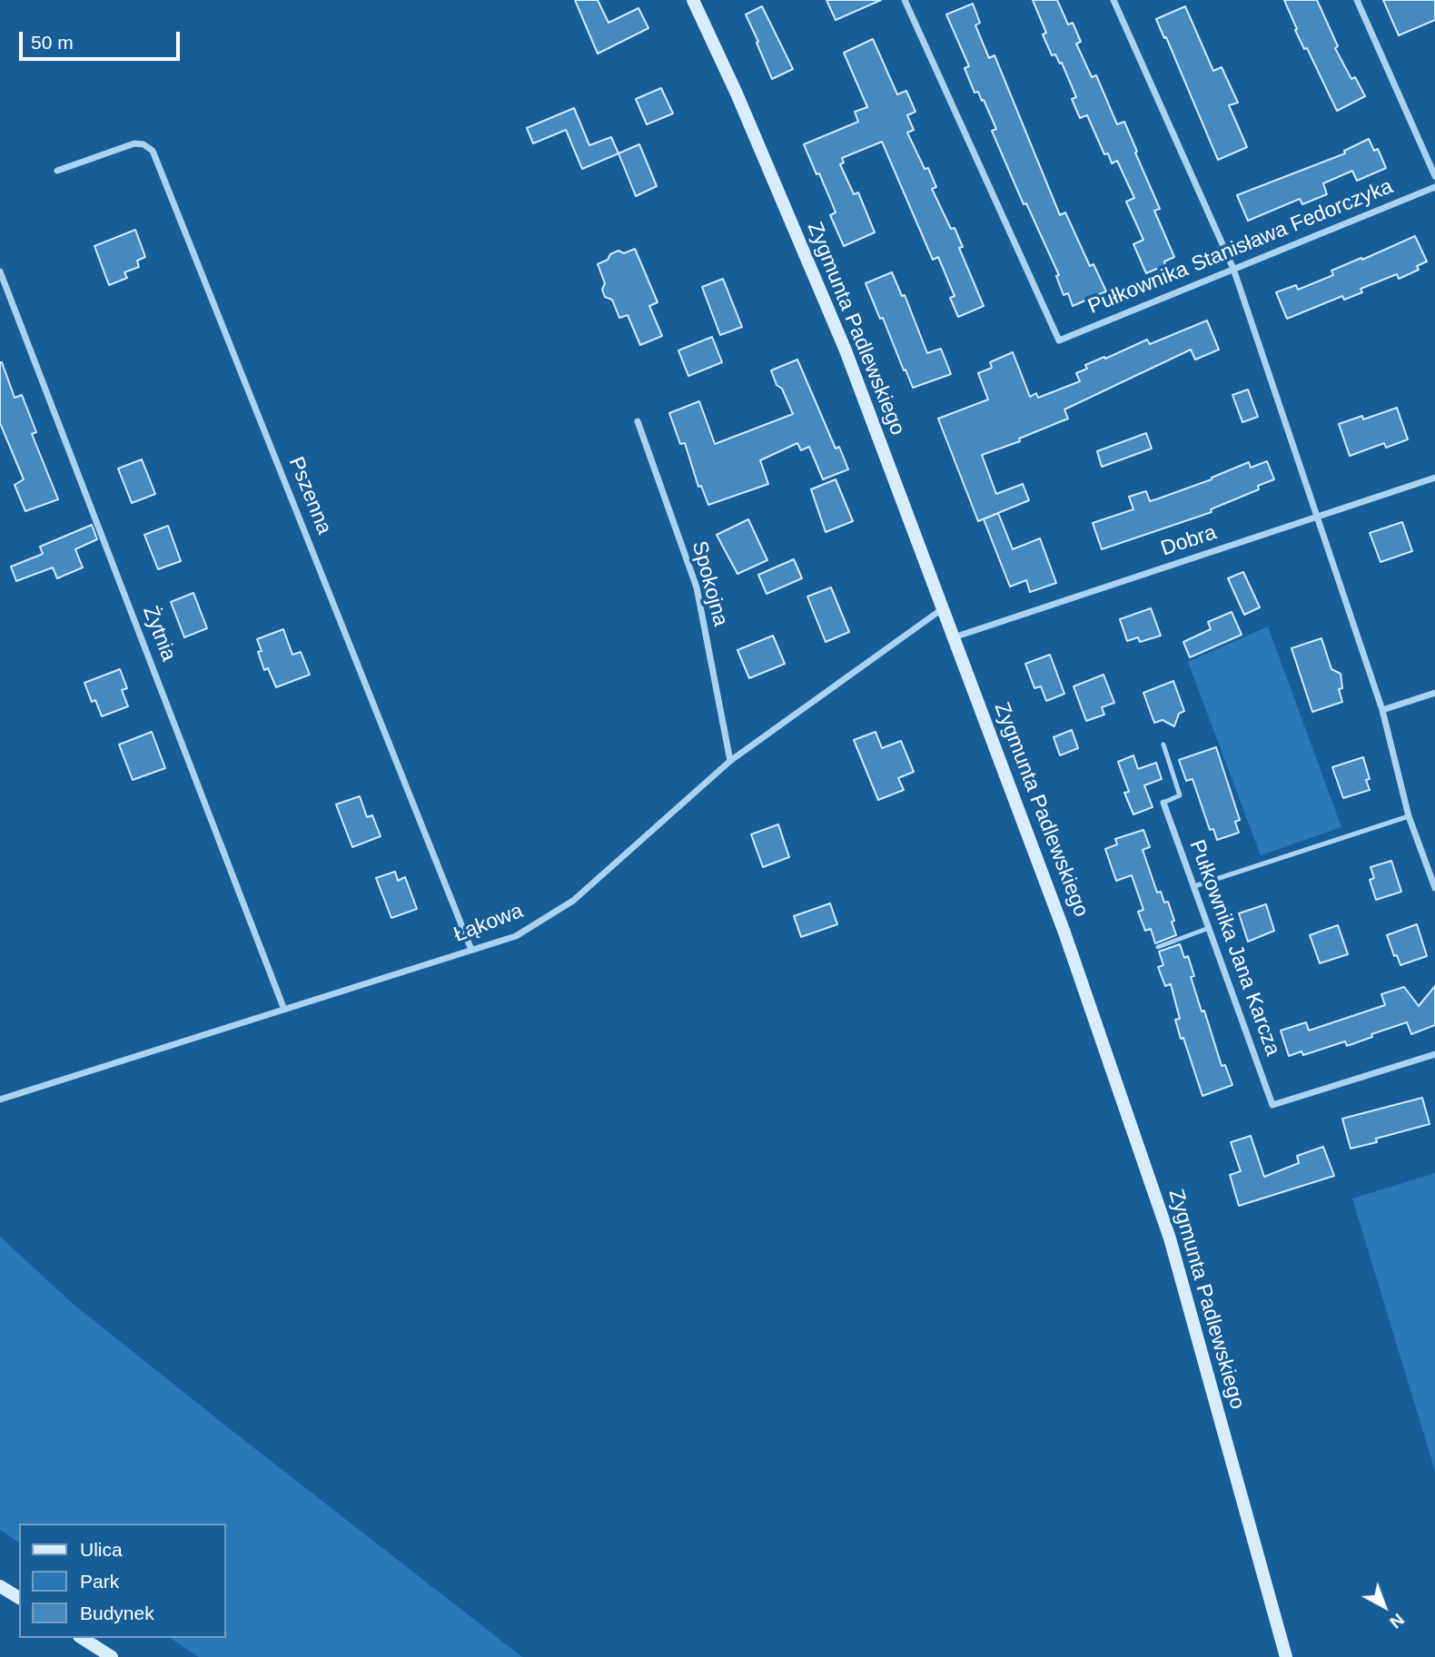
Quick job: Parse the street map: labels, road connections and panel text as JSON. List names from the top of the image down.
{
  "streets": {
    "street": [
      "Pułkownika Stanisława Fedorczyka",
      "Zygmunta Padlewskiego",
      "Pszenna",
      "Dobra",
      "Spokojna",
      "Żytnia",
      "Łąkowa",
      "Pułkownika Jana Karcza"
    ]
  },
  "crossings": [
    ["Zygmunta Padlewskiego", "Dobra"],
    ["Zygmunta Padlewskiego", "Łąkowa"],
    ["Pszenna", "Łąkowa"],
    ["Spokojna", "Łąkowa"],
    ["Żytnia", "Łąkowa"]
  ],
  "legend": ["Ulica", "Park", "Budynek"],
  "scale_bar": "50 m",
  "north": "bottom right"
}
